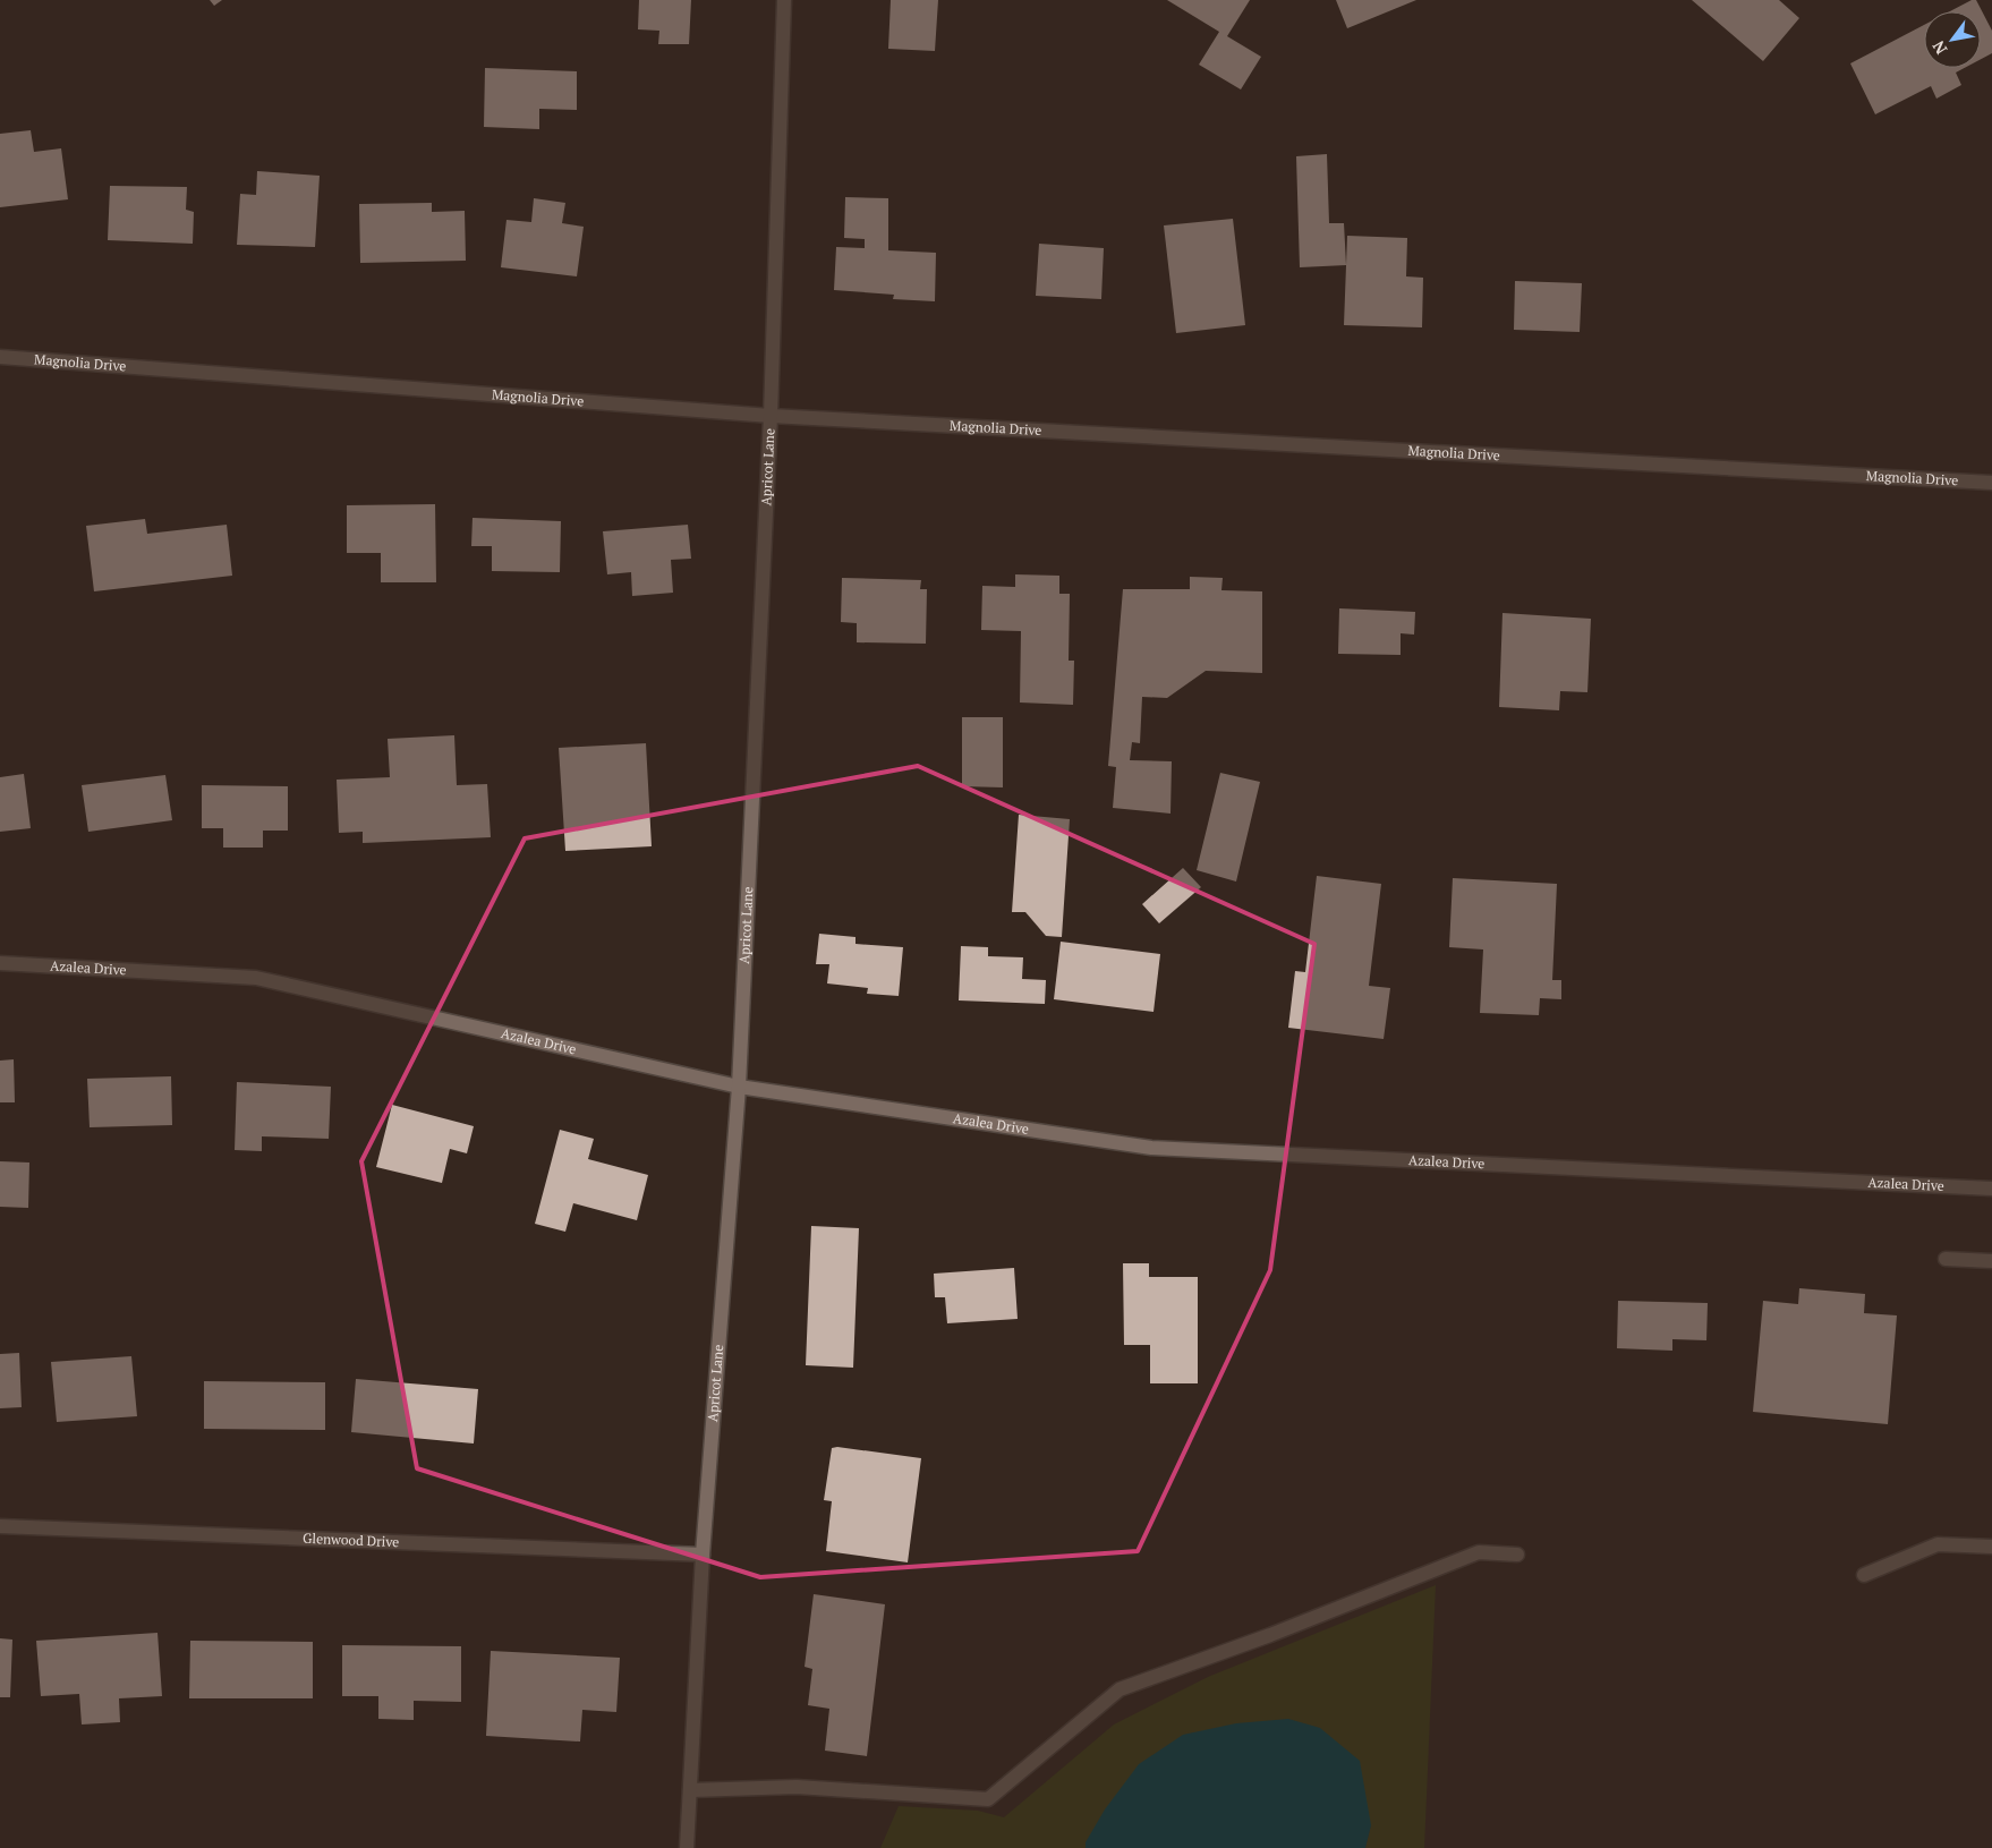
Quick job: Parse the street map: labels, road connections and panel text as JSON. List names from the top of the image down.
{
  "streets": {
    "street": [
      "Magnolia Drive",
      "Apricot Lane",
      "Azalea Drive",
      "Glenwood Drive"
    ]
  },
  "crossings": [
    ["Magnolia Drive", "Apricot Lane"],
    ["Apricot Lane", "Azalea Drive"],
    ["Apricot Lane", "Glenwood Drive"]
  ],
  "north": "bottom left"
}
